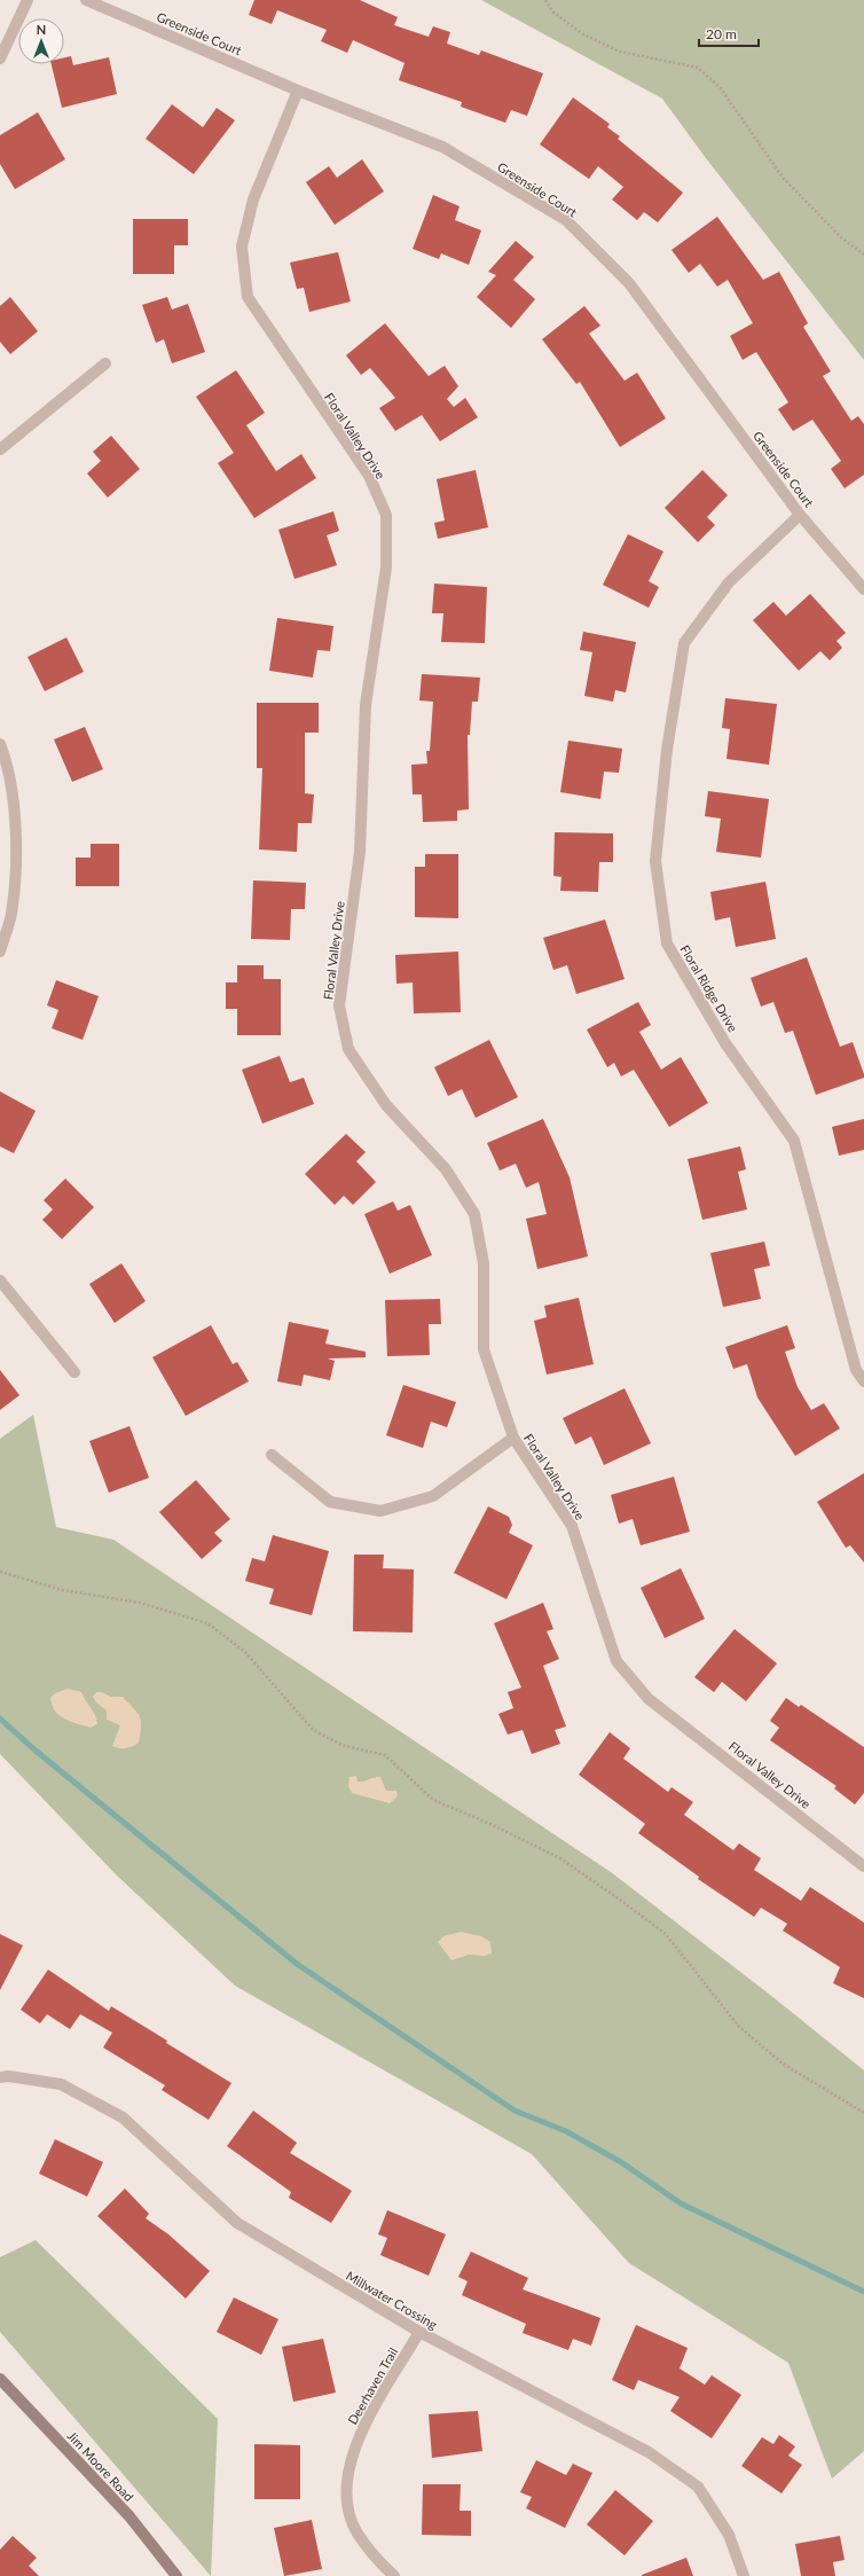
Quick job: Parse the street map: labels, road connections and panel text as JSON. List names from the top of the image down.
{
  "streets": {
    "street": [
      "Greenside Court",
      "Floral Valley Drive",
      "Floral Ridge Drive",
      "Millwater Crossing",
      "Deerhaven Trail",
      "Jim Moore Road"
    ]
  },
  "crossings": [
    ["Greenside Court", "Floral Valley Drive"],
    ["Greenside Court", "Floral Ridge Drive"],
    ["Millwater Crossing", "Deerhaven Trail"]
  ],
  "scale_bar": "20 m",
  "north": "top"
}
